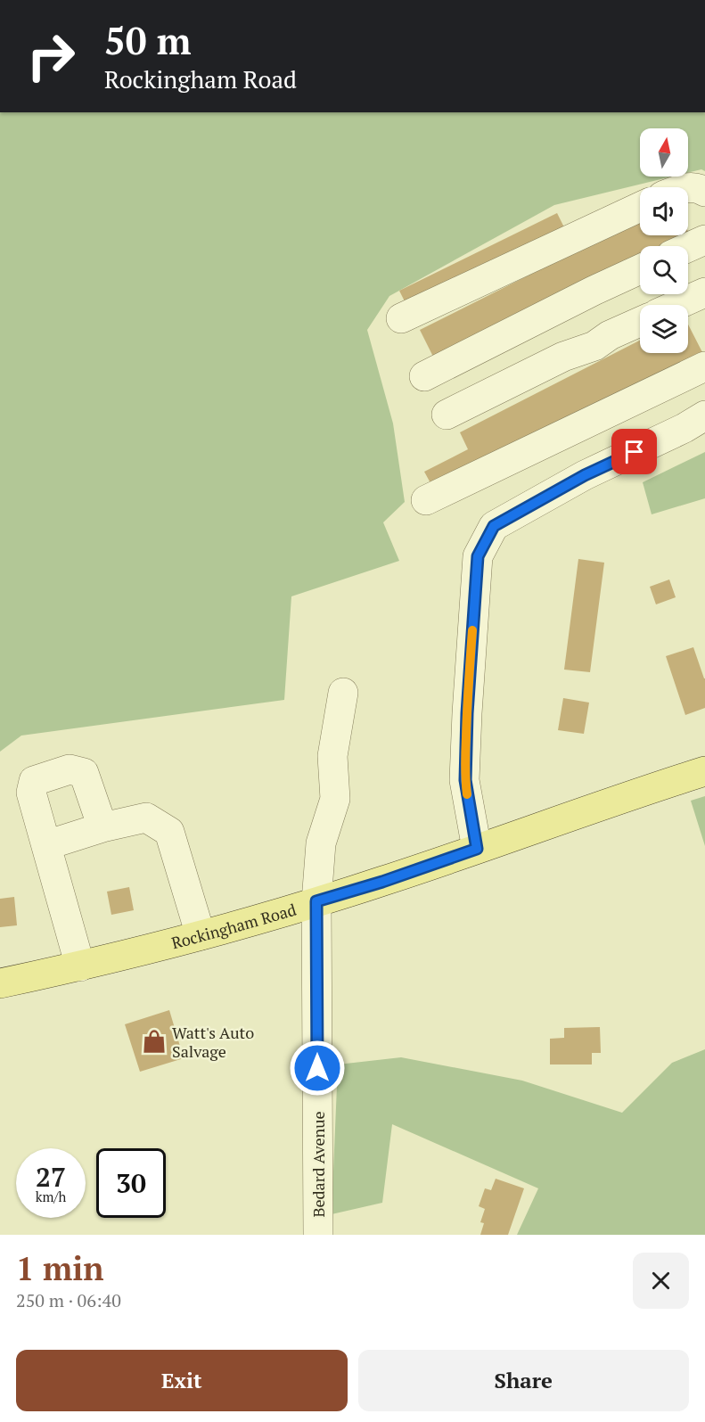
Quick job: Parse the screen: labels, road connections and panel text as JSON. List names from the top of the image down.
{
  "streets": {
    "main road": ["Rockingham Road"],
    "street": ["Bedard Avenue"]
  },
  "crossings": [
    ["Rockingham Road", "Bedard Avenue"]
  ],
  "places": {
    "shop": ["Watt's Auto Salvage"]
  },
  "north": "top",
  "page": {
    "turn": ["50 m", "Rockingham Road"],
    "speed": "27 km/h",
    "limit": "30",
    "heading": ["1 min", "250 m · 06:40"],
    "buttons": ["Exit", "Share"]
  }
}
